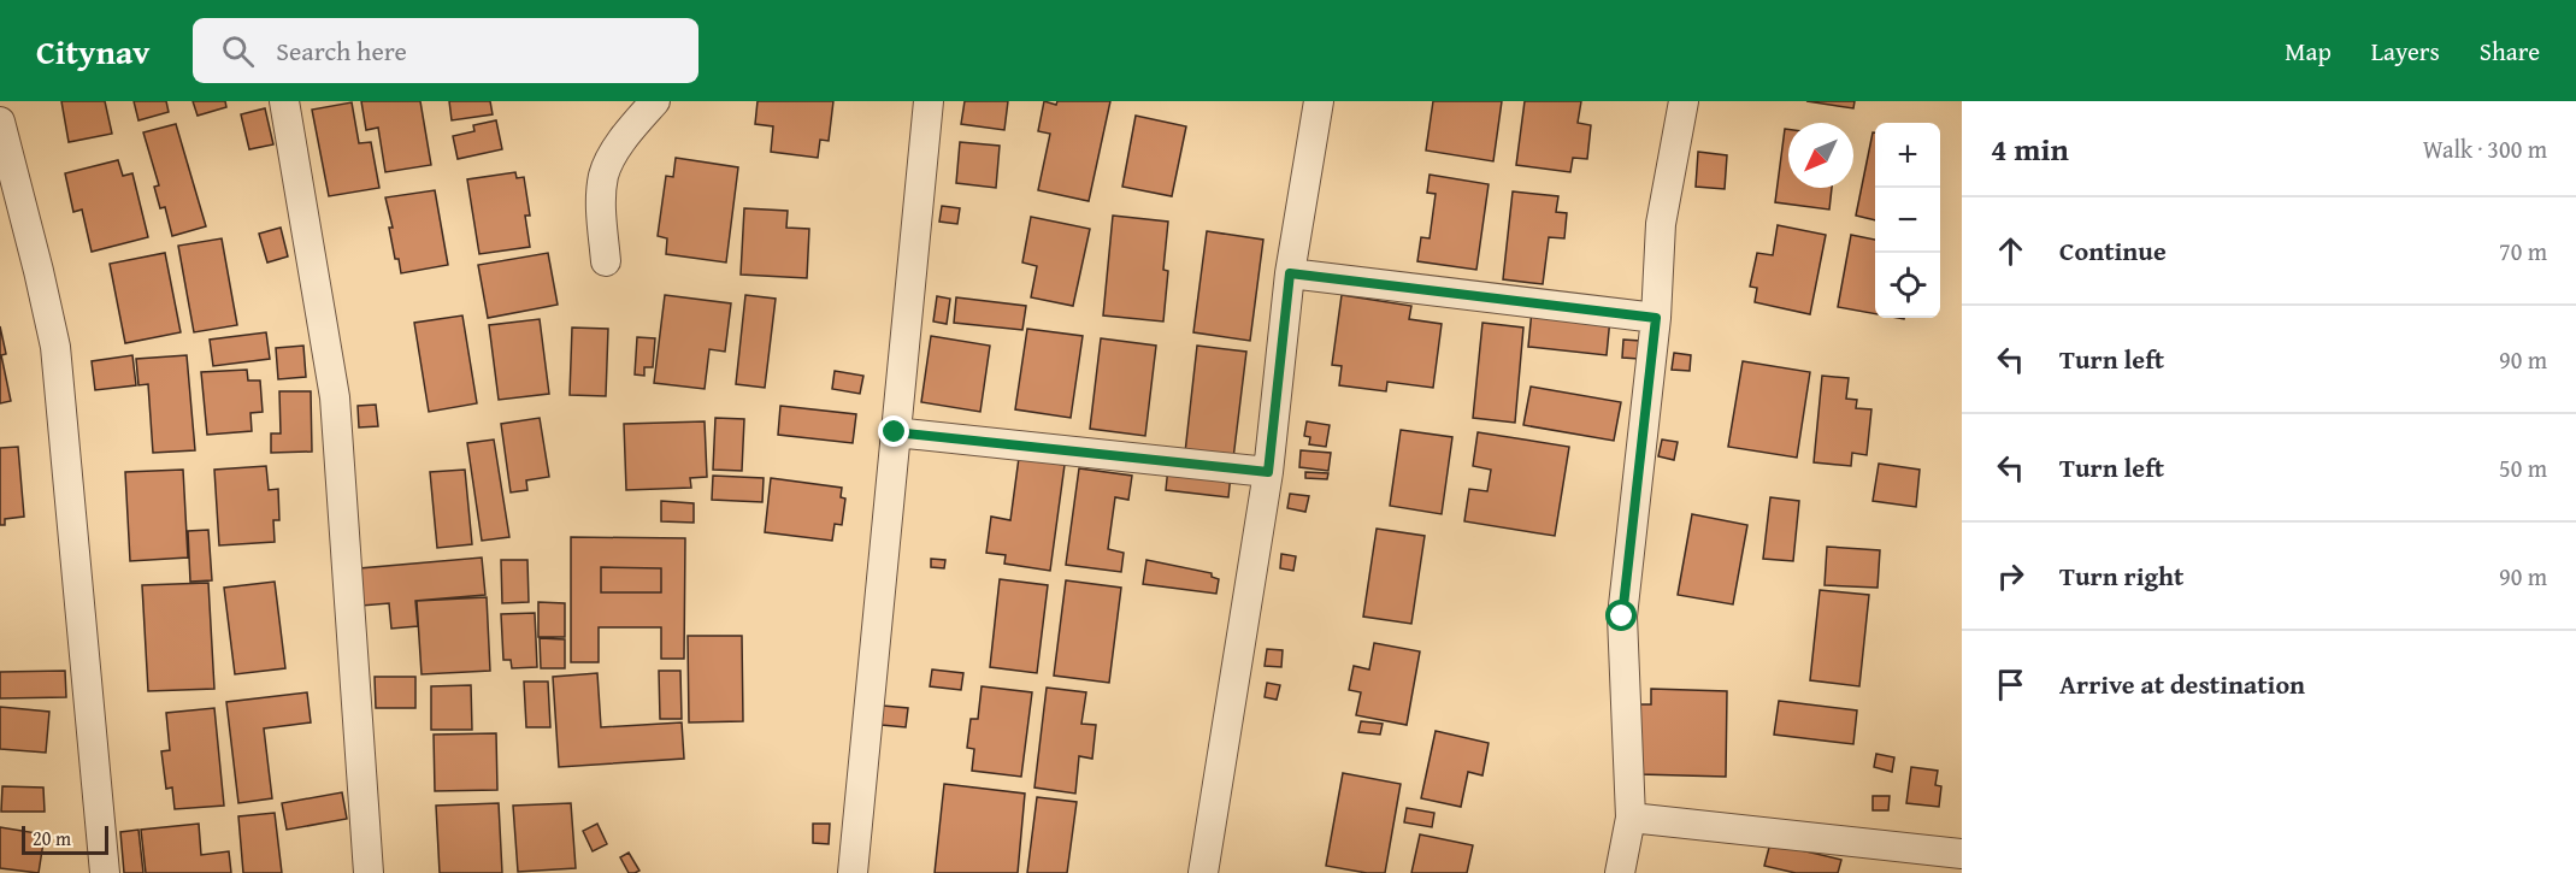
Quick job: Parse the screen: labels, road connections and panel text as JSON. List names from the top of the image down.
{
  "scale_bar": "20 m",
  "north": "bottom left",
  "page": {
    "header": "Citynav",
    "search": "Search here",
    "nav": ["Map", "Layers", "Share"],
    "heading": ["4 min", "Walk · 300 m"],
    "map_buttons": ["+", "−"],
    "list": [
      ["Continue", "70 m"],
      ["Turn left", "90 m"],
      ["Turn left", "50 m"],
      ["Turn right", "90 m"],
      "Arrive at destination"
    ],
    "scale": "20 m"
  }
}
